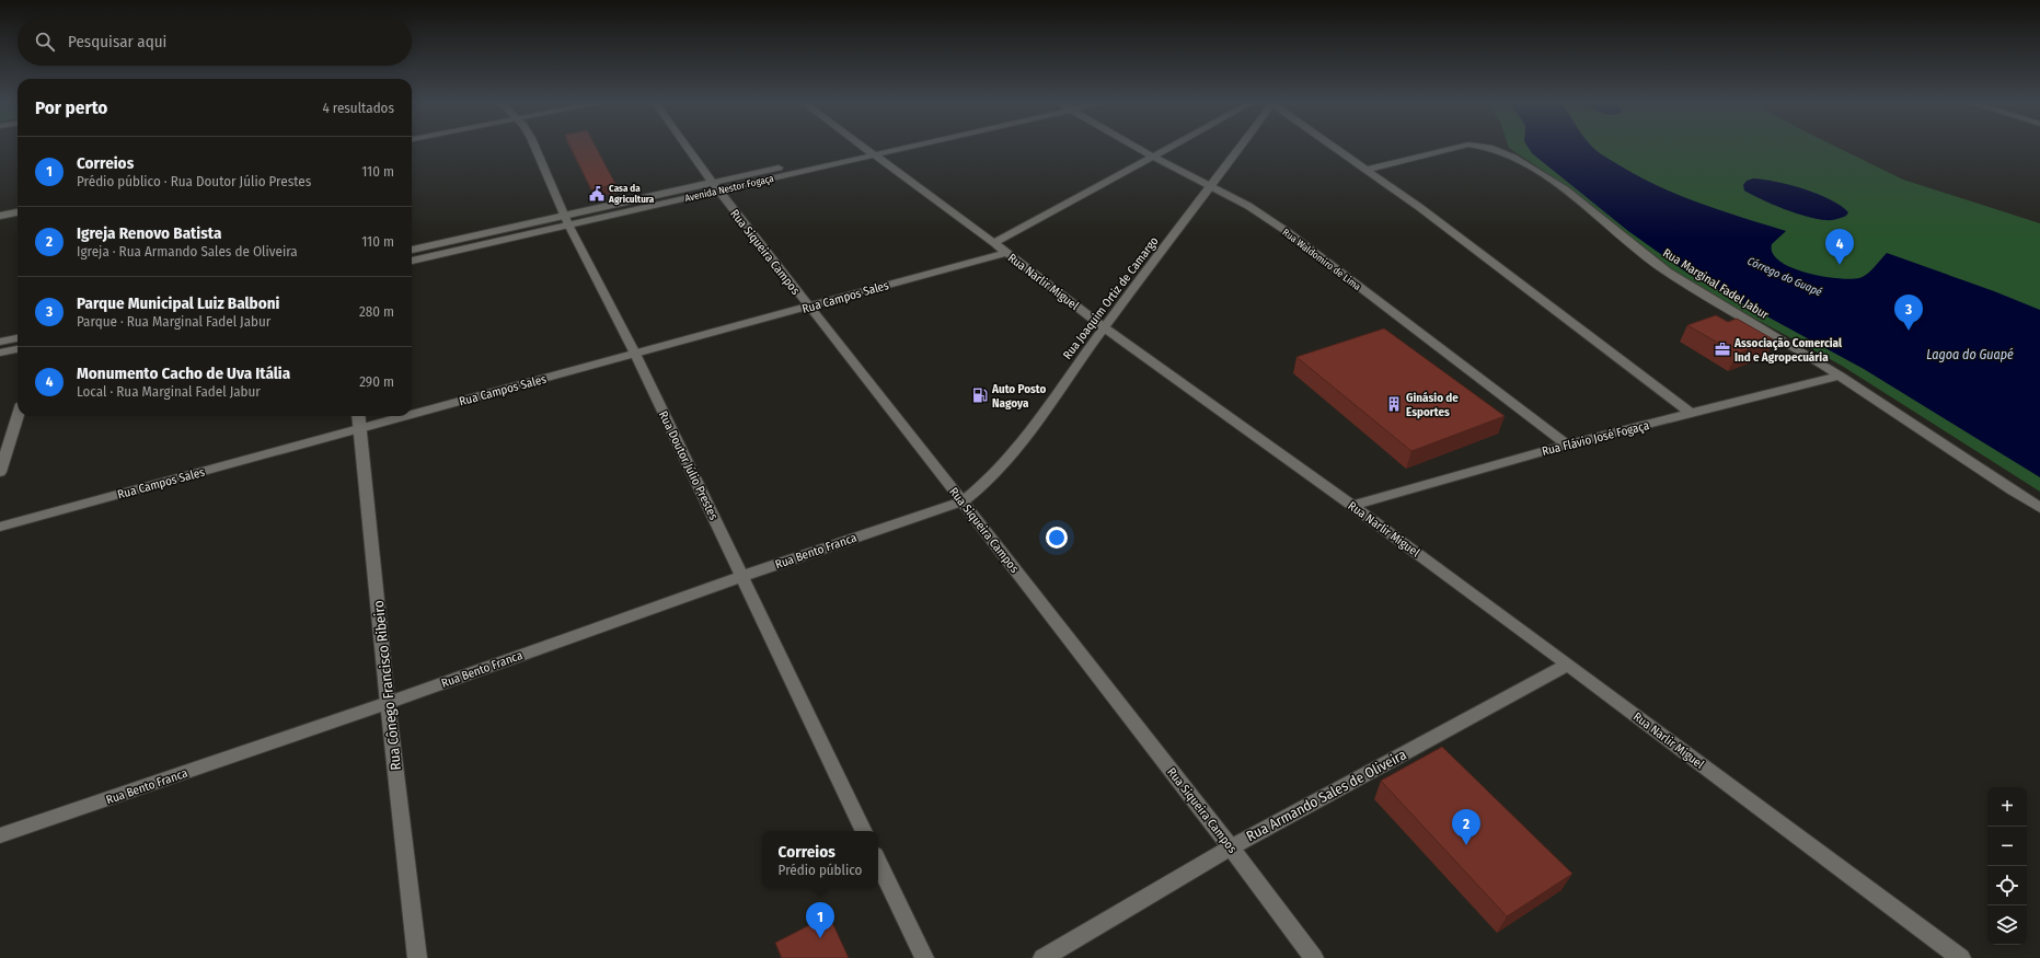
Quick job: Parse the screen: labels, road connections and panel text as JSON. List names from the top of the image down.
{
  "streets": {
    "street": [
      "Avenida Nestor Fogaça",
      "Rua Siqueira Campos",
      "Rua Waldomiro de Lima",
      "Rua Narlir Miguel",
      "Rua Marginal Fadel Jabur",
      "Rua Campos Sales",
      "Rua Joaquim Ortiz de Camargo",
      "Rua Flávio José Fogaça",
      "Rua Doutor Júlio Prestes",
      "Rua Bento Franca",
      "Rua Cônego Francisco Ribeiro",
      "Rua Armando Sales de Oliveira"
    ]
  },
  "crossings": [
    ["Avenida Nestor Fogaça", "Rua Siqueira Campos"],
    ["Avenida Nestor Fogaça", "Rua Narlir Miguel"],
    ["Avenida Nestor Fogaça", "Rua Doutor Júlio Prestes"],
    ["Rua Siqueira Campos", "Rua Campos Sales"],
    ["Rua Siqueira Campos", "Rua Joaquim Ortiz de Camargo"],
    ["Rua Siqueira Campos", "Rua Bento Franca"],
    ["Rua Siqueira Campos", "Rua Armando Sales de Oliveira"],
    ["Rua Waldomiro de Lima", "Rua Joaquim Ortiz de Camargo"],
    ["Rua Waldomiro de Lima", "Rua Flávio José Fogaça"],
    ["Rua Narlir Miguel", "Rua Campos Sales"],
    ["Rua Narlir Miguel", "Rua Joaquim Ortiz de Camargo"],
    ["Rua Narlir Miguel", "Rua Flávio José Fogaça"],
    ["Rua Narlir Miguel", "Rua Armando Sales de Oliveira"],
    ["Rua Marginal Fadel Jabur", "Rua Flávio José Fogaça"],
    ["Rua Campos Sales", "Rua Doutor Júlio Prestes"],
    ["Rua Campos Sales", "Rua Cônego Francisco Ribeiro"],
    ["Rua Joaquim Ortiz de Camargo", "Rua Bento Franca"],
    ["Rua Doutor Júlio Prestes", "Rua Bento Franca"],
    ["Rua Bento Franca", "Rua Cônego Francisco Ribeiro"]
  ],
  "water": ["Córrego do Guapé", "Lagoa do Guapé"],
  "places": {
    "public building": ["Casa da Agricultura"],
    "office": ["Associação Comercial Ind e Agropecuária"],
    "fuel station": ["Auto Posto Nagoya"],
    "building": ["Ginásio de Esportes"]
  },
  "page": {
    "search": "Pesquisar aqui",
    "heading": ["Por perto", "4 resultados"],
    "list": [
      {
        "mark": "1",
        "name": "Correios",
        "note": "Prédio público · Rua Doutor Júlio Prestes",
        "value": "110 m"
      },
      {
        "mark": "2",
        "name": "Igreja Renovo Batista",
        "note": "Igreja · Rua Armando Sales de Oliveira",
        "value": "110 m"
      },
      {
        "mark": "3",
        "name": "Parque Municipal Luiz Balboni",
        "note": "Parque · Rua Marginal Fadel Jabur",
        "value": "280 m"
      },
      {
        "mark": "4",
        "name": "Monumento Cacho de Uva Itália",
        "note": "Local · Rua Marginal Fadel Jabur",
        "value": "290 m"
      }
    ],
    "pins": [
      "4",
      "3",
      "2",
      "1"
    ],
    "map_buttons": ["+", "−"],
    "popup": ["Correios", "Prédio público"]
  }
}
